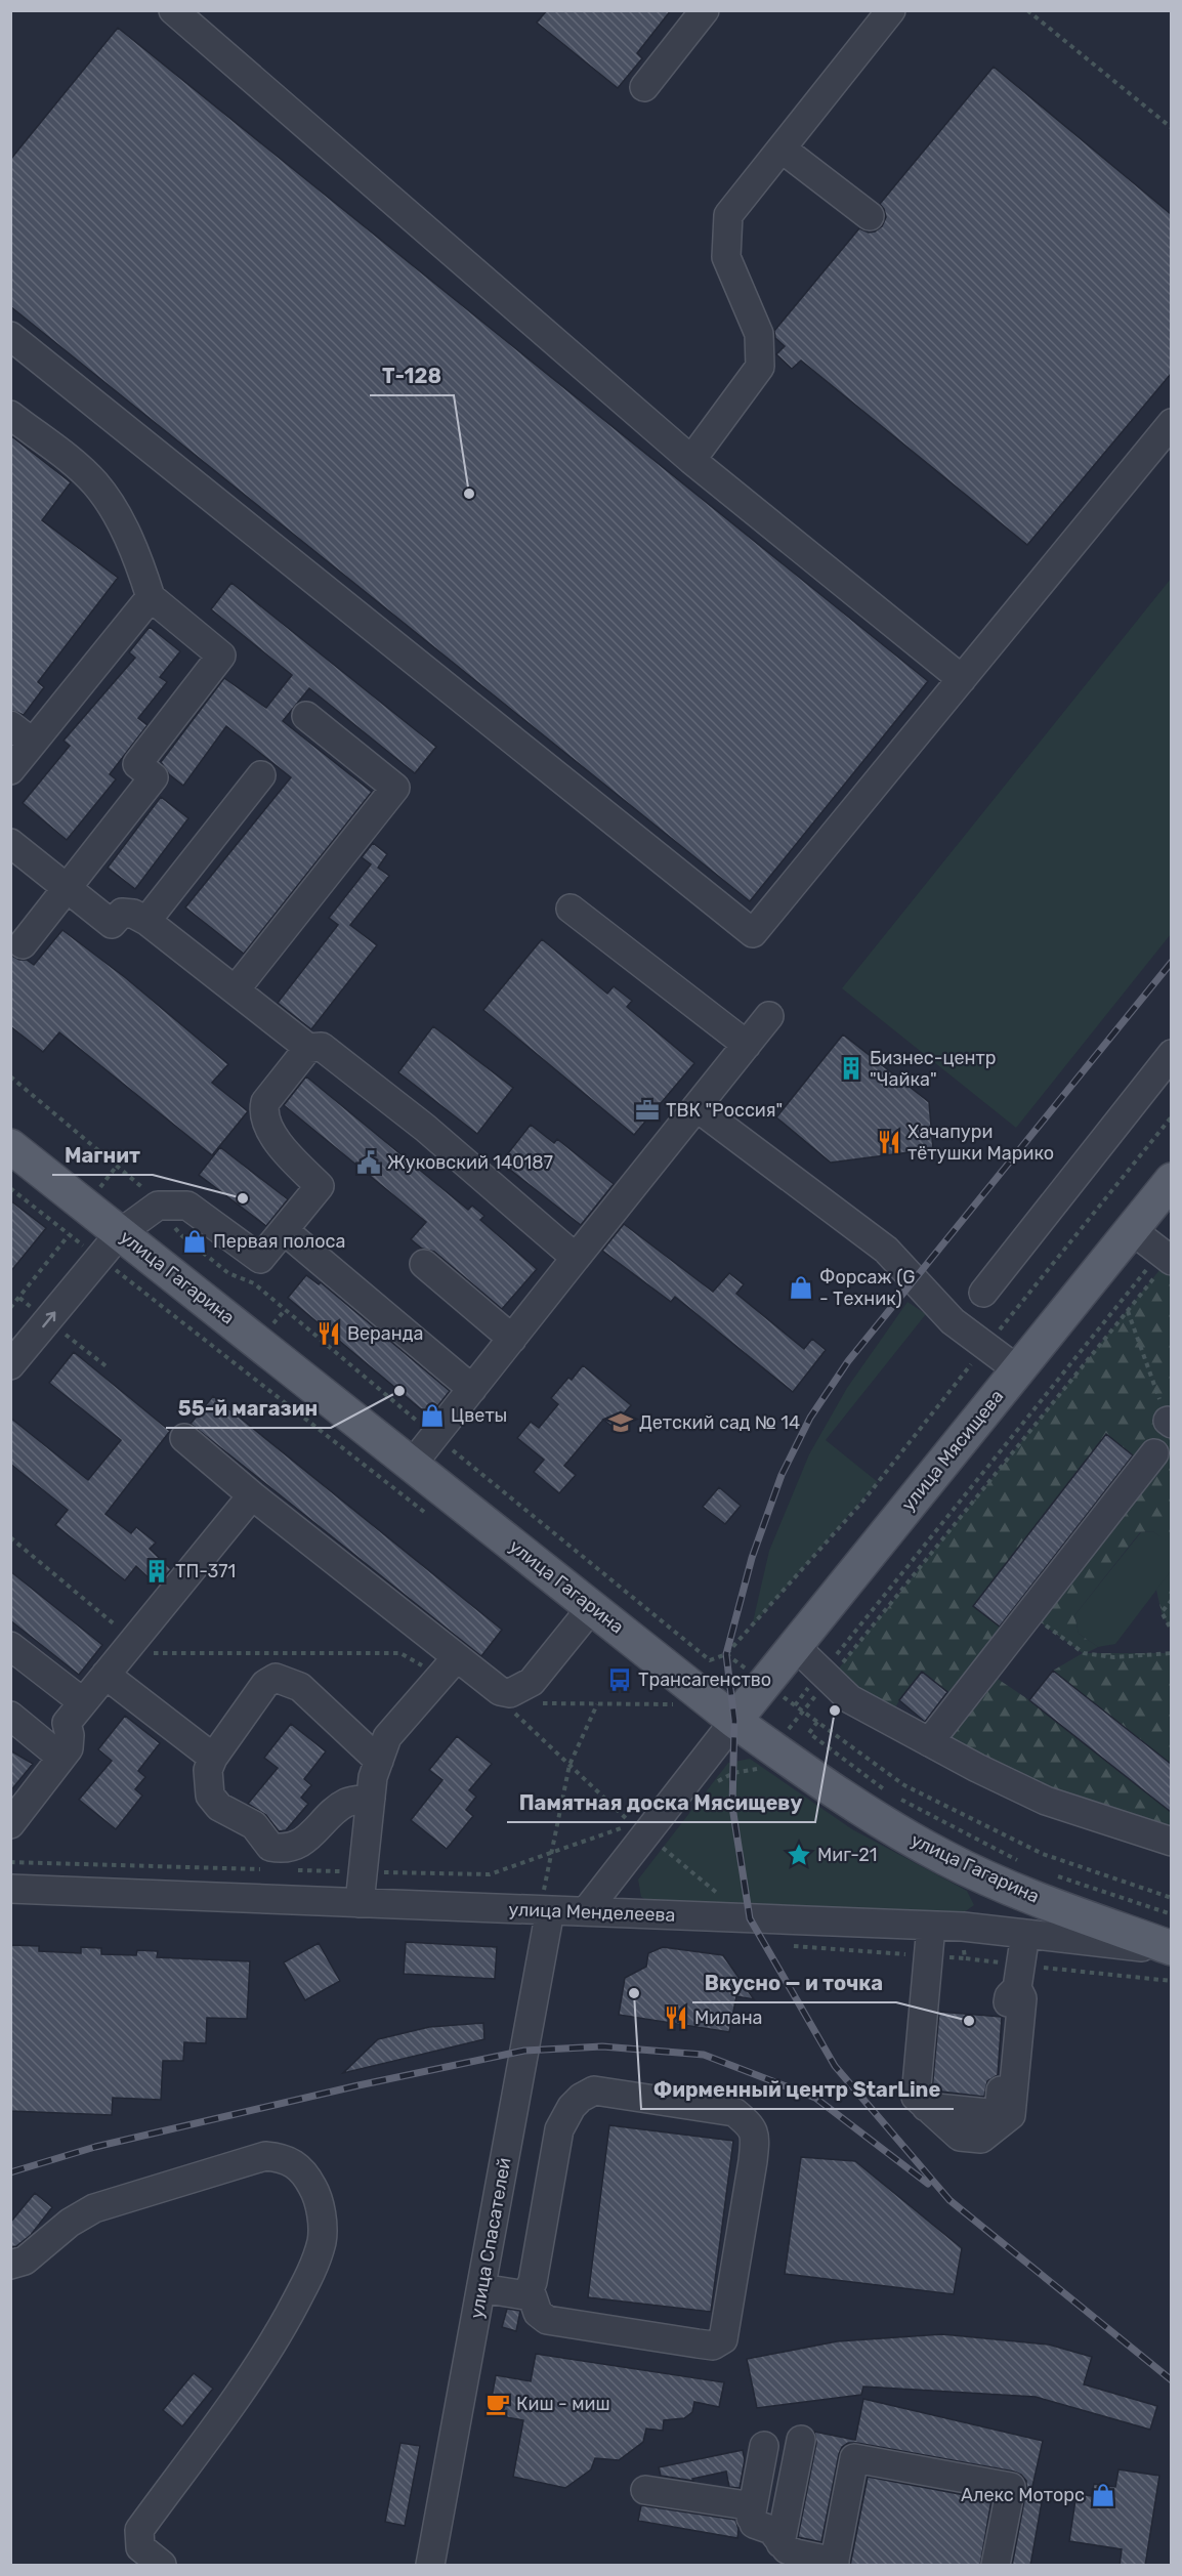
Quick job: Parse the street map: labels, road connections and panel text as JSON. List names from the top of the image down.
{
  "streets": {
    "main road": ["улица Гагарина", "улица Мясищева"],
    "street": ["улица Менделеева", "улица Спасателей"]
  },
  "crossings": [
    ["улица Гагарина", "улица Мясищева"],
    ["улица Гагарина", "улица Менделеева"],
    ["улица Менделеева", "улица Спасателей"]
  ],
  "places": {
    "other": [
      "Т-128",
      "Магнит",
      "55-й магазин",
      "Памятная доска Мясищеву",
      "Фирменный центр StarLine",
      "Вкусно — и точка"
    ],
    "building": ["Бизнес-центр \"Чайка\"", "ТП-371"],
    "office": ["ТВК \"Россия\""],
    "restaurant": ["Хачапури тётушки Марико", "Веранда", "Милана"],
    "public building": ["Жуковский 140187"],
    "shop": [
      "Первая полоса",
      "Форсаж (G - Техник)",
      "Цветы",
      "Алекс Моторс"
    ],
    "school or university": ["Детский сад № 14"],
    "bus stop": ["Трансагенство"],
    "place": ["Миг-21"],
    "cafe": ["Киш - миш"]
  }
}
